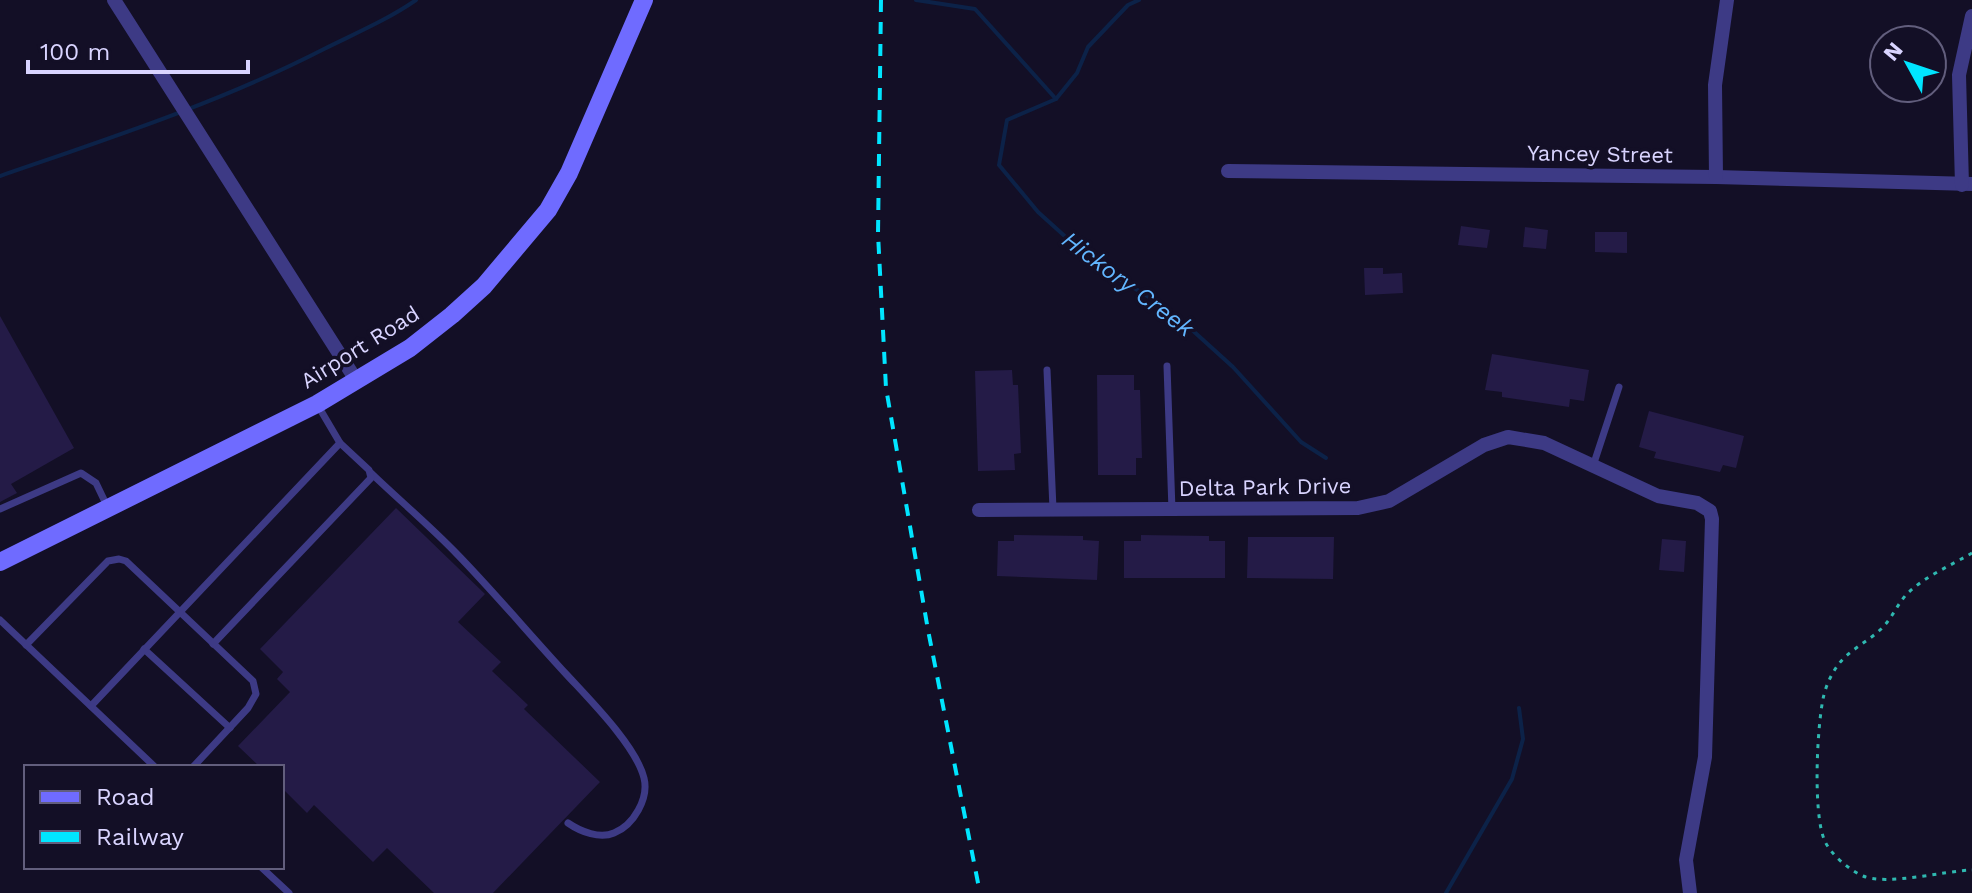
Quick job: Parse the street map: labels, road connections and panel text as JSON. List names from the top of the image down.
{
  "streets": {
    "street": ["Yancey Street", "Airport Road", "Delta Park Drive"]
  },
  "water": ["Hickory Creek"],
  "legend": ["Road", "Railway"],
  "scale_bar": "100 m",
  "north": "top left"
}
